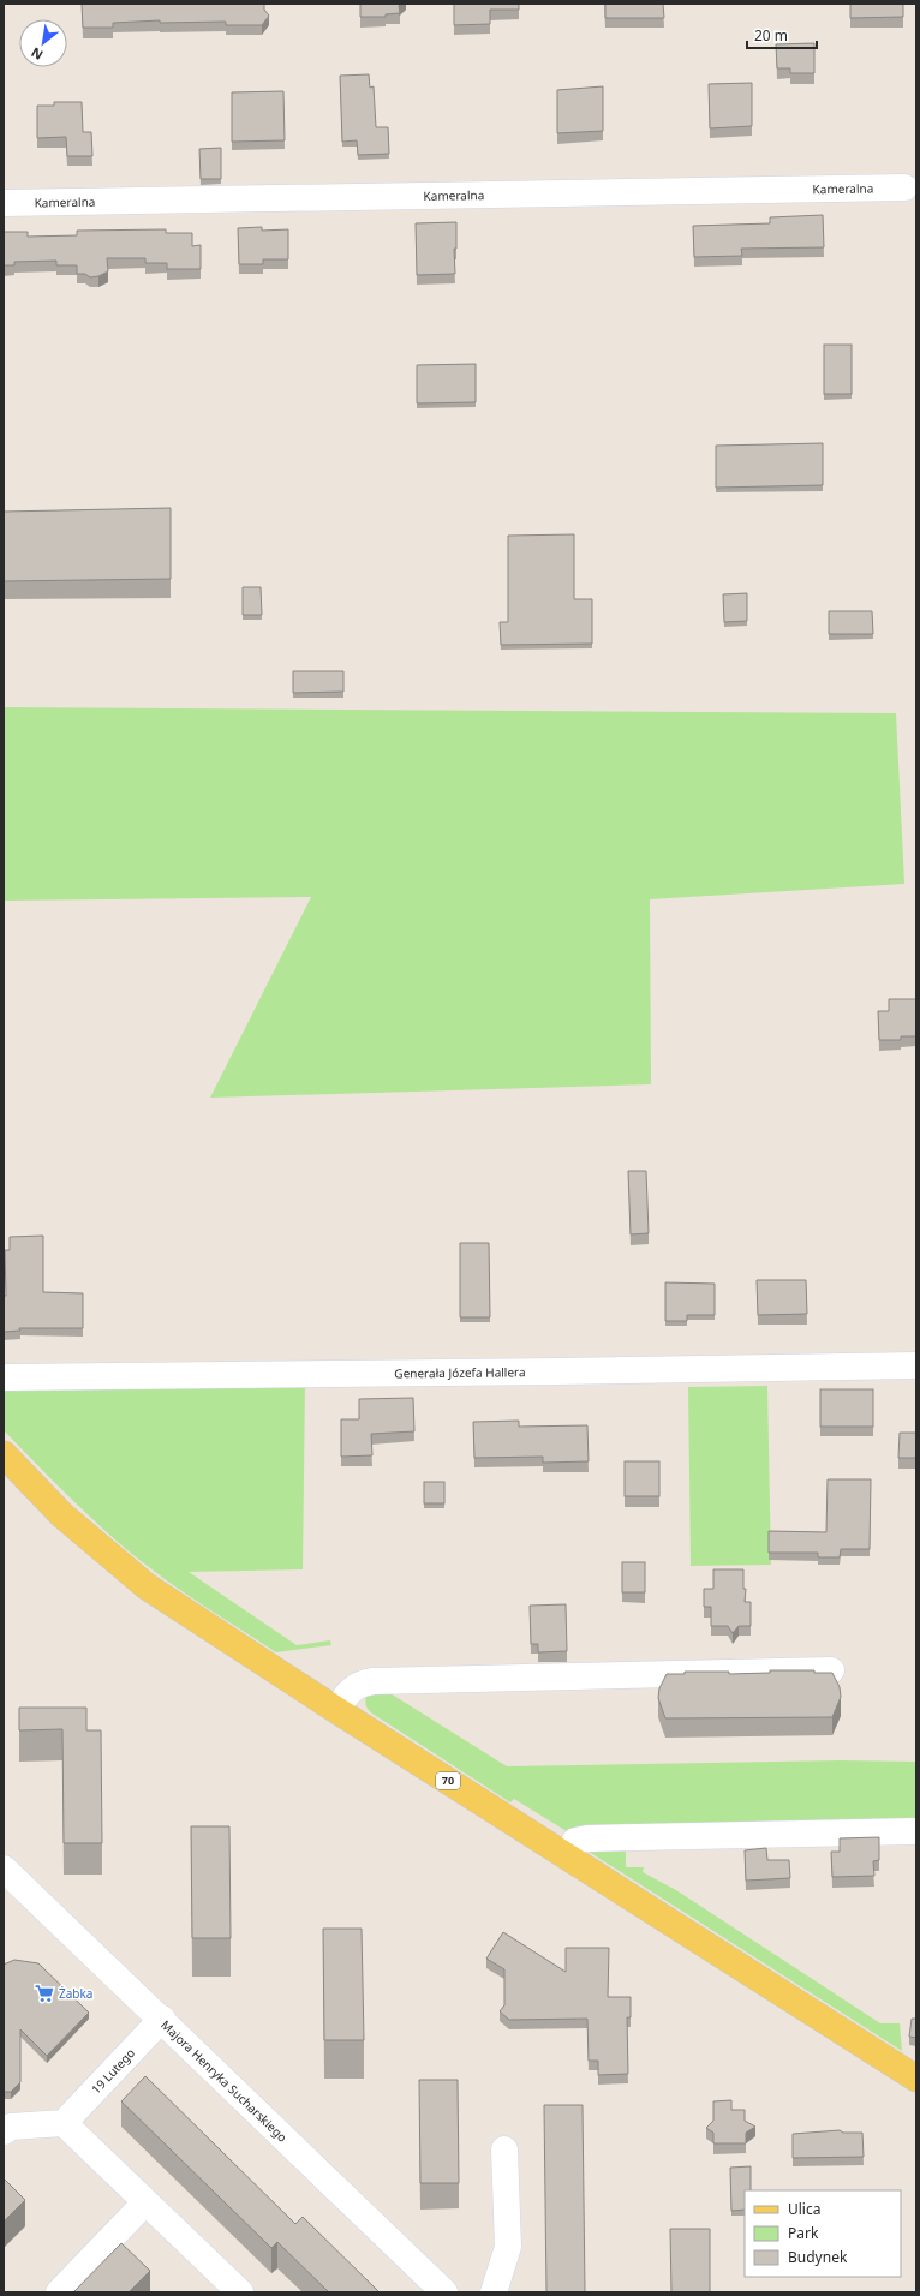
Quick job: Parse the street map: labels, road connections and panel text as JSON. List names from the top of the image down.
{
  "streets": {
    "main road": ["70"],
    "street": [
      "Kameralna",
      "Generała Józefa Hallera",
      "19 Lutego",
      "Majora Henryka Sucharskiego"
    ]
  },
  "crossings": [
    ["19 Lutego", "Majora Henryka Sucharskiego"]
  ],
  "places": {
    "supermarket": ["Żabka"]
  },
  "legend": ["Ulica", "Park", "Budynek"],
  "scale_bar": "20 m",
  "north": "bottom left"
}
